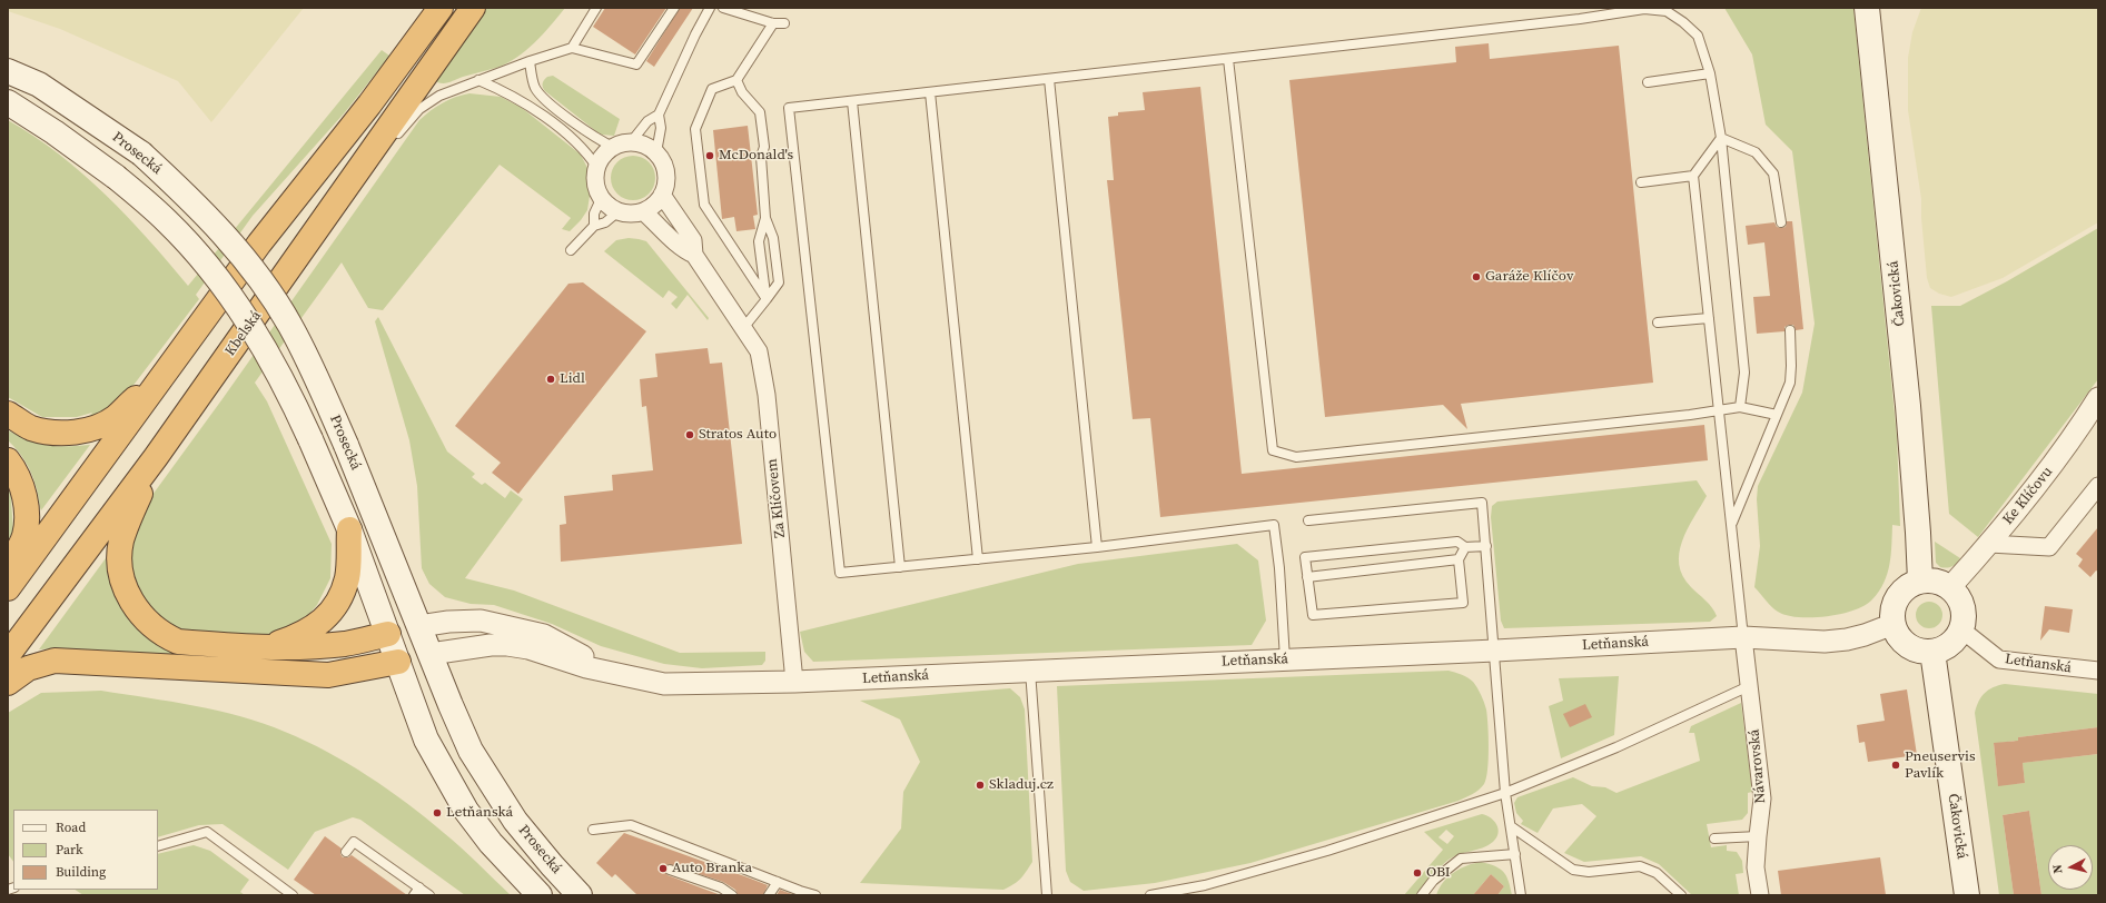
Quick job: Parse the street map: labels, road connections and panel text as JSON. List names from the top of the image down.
{
  "streets": {
    "highway": ["Kbelská"],
    "main road": ["Prosecká", "Čakovická"],
    "street": [
      "Ke Klíčovu",
      "Za Klíčovem",
      "Letňanská",
      "Návarovská"
    ]
  },
  "crossings": [
    ["Prosecká", "Letňanská"],
    ["Čakovická", "Ke Klíčovu"],
    ["Čakovická", "Letňanská"],
    ["Ke Klíčovu", "Letňanská"],
    ["Za Klíčovem", "Letňanská"],
    ["Letňanská", "Návarovská"]
  ],
  "places": [
    "McDonald's",
    "Garáže Klíčov",
    "Lidl",
    "Stratos Auto",
    "Pneuservis Pavlík",
    "Skladuj.cz",
    "Letňanská",
    "Auto Branka",
    "OBI"
  ],
  "legend": ["Road", "Park", "Building"],
  "north": "left"
}
